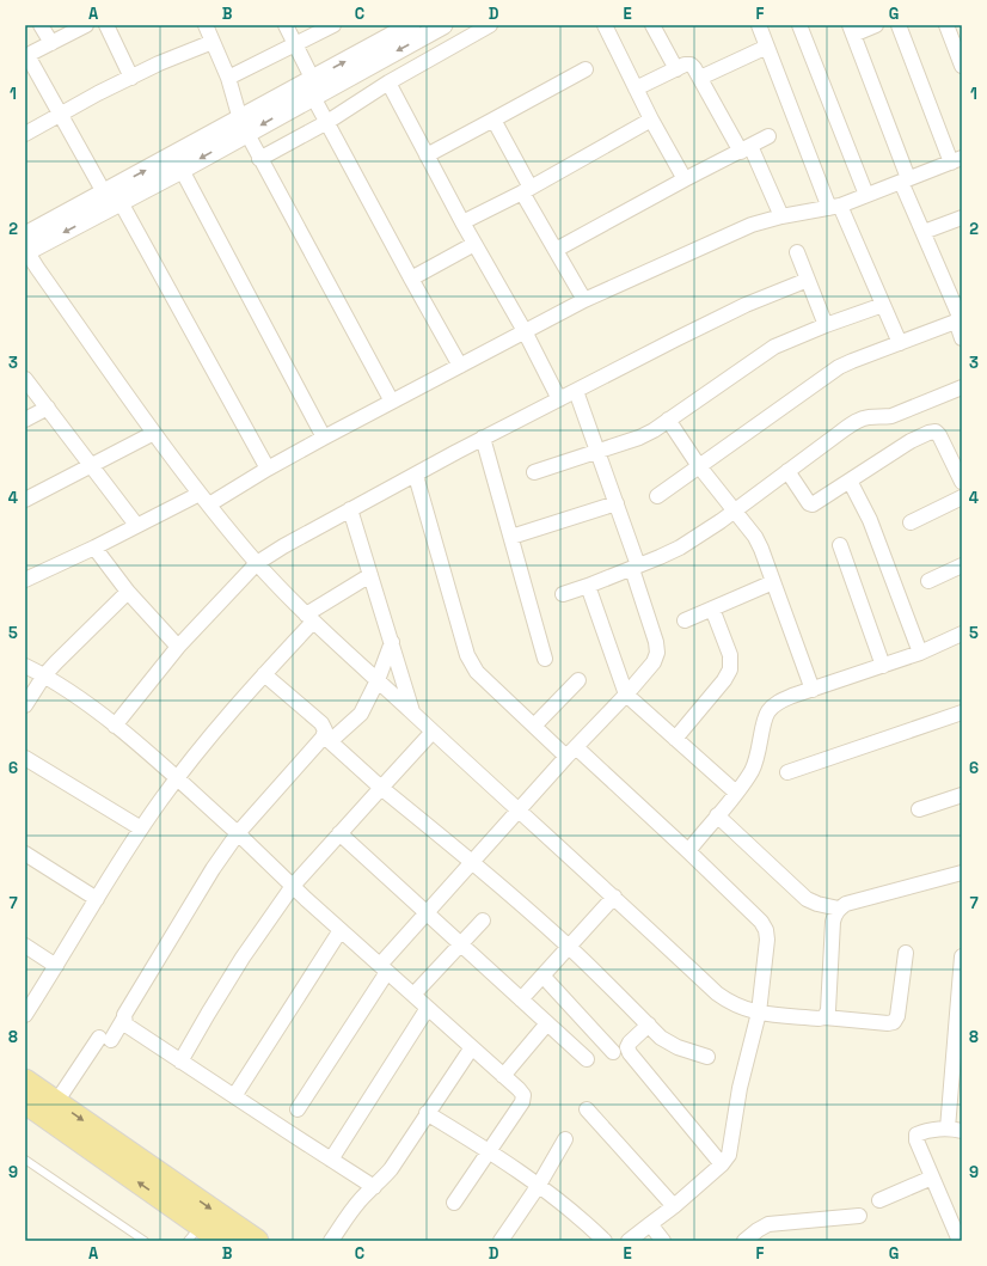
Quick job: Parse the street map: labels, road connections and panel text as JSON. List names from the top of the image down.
{
  "grid": {
    "columns": [
      "A",
      "B",
      "C",
      "D",
      "E",
      "F",
      "G"
    ],
    "rows": [
      "1",
      "2",
      "3",
      "4",
      "5",
      "6",
      "7",
      "8",
      "9"
    ]
  }
}
